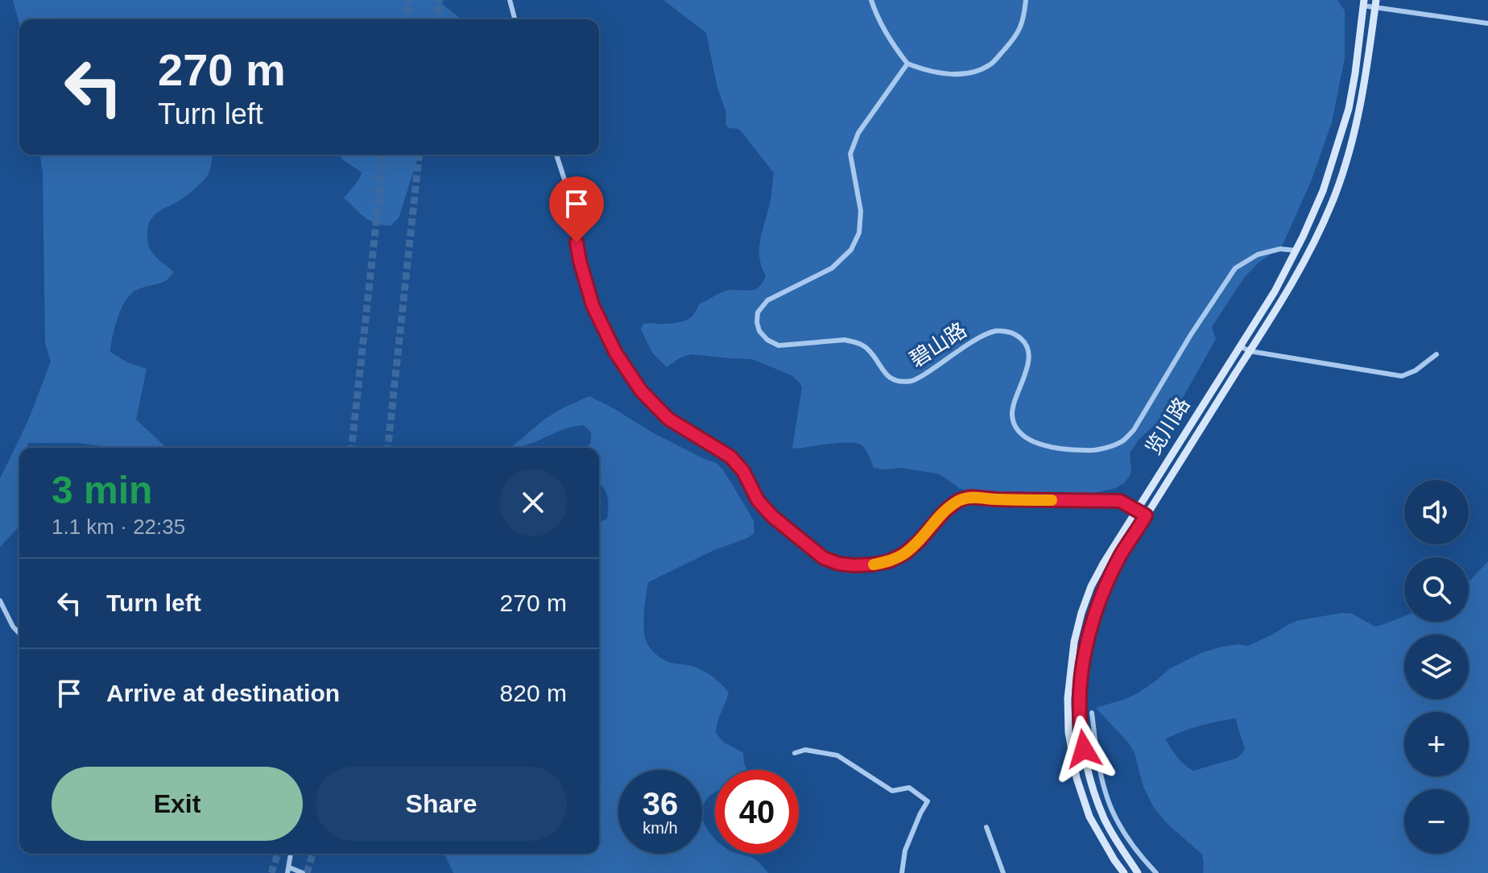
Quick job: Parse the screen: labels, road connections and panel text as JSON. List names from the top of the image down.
{
  "streets": {
    "street": ["碧山路", "览川路"]
  },
  "crossings": [
    ["碧山路", "览川路"]
  ],
  "page": {
    "turn": ["270 m", "Turn left"],
    "heading": ["3 min", "1.1 km · 22:35"],
    "map_buttons": ["+", "−"],
    "list": [
      {
        "name": "Turn left",
        "value": "270 m"
      },
      {
        "name": "Arrive at destination",
        "value": "820 m"
      }
    ],
    "buttons": ["Exit", "Share"],
    "speed": "36 km/h",
    "limit": "40"
  }
}
